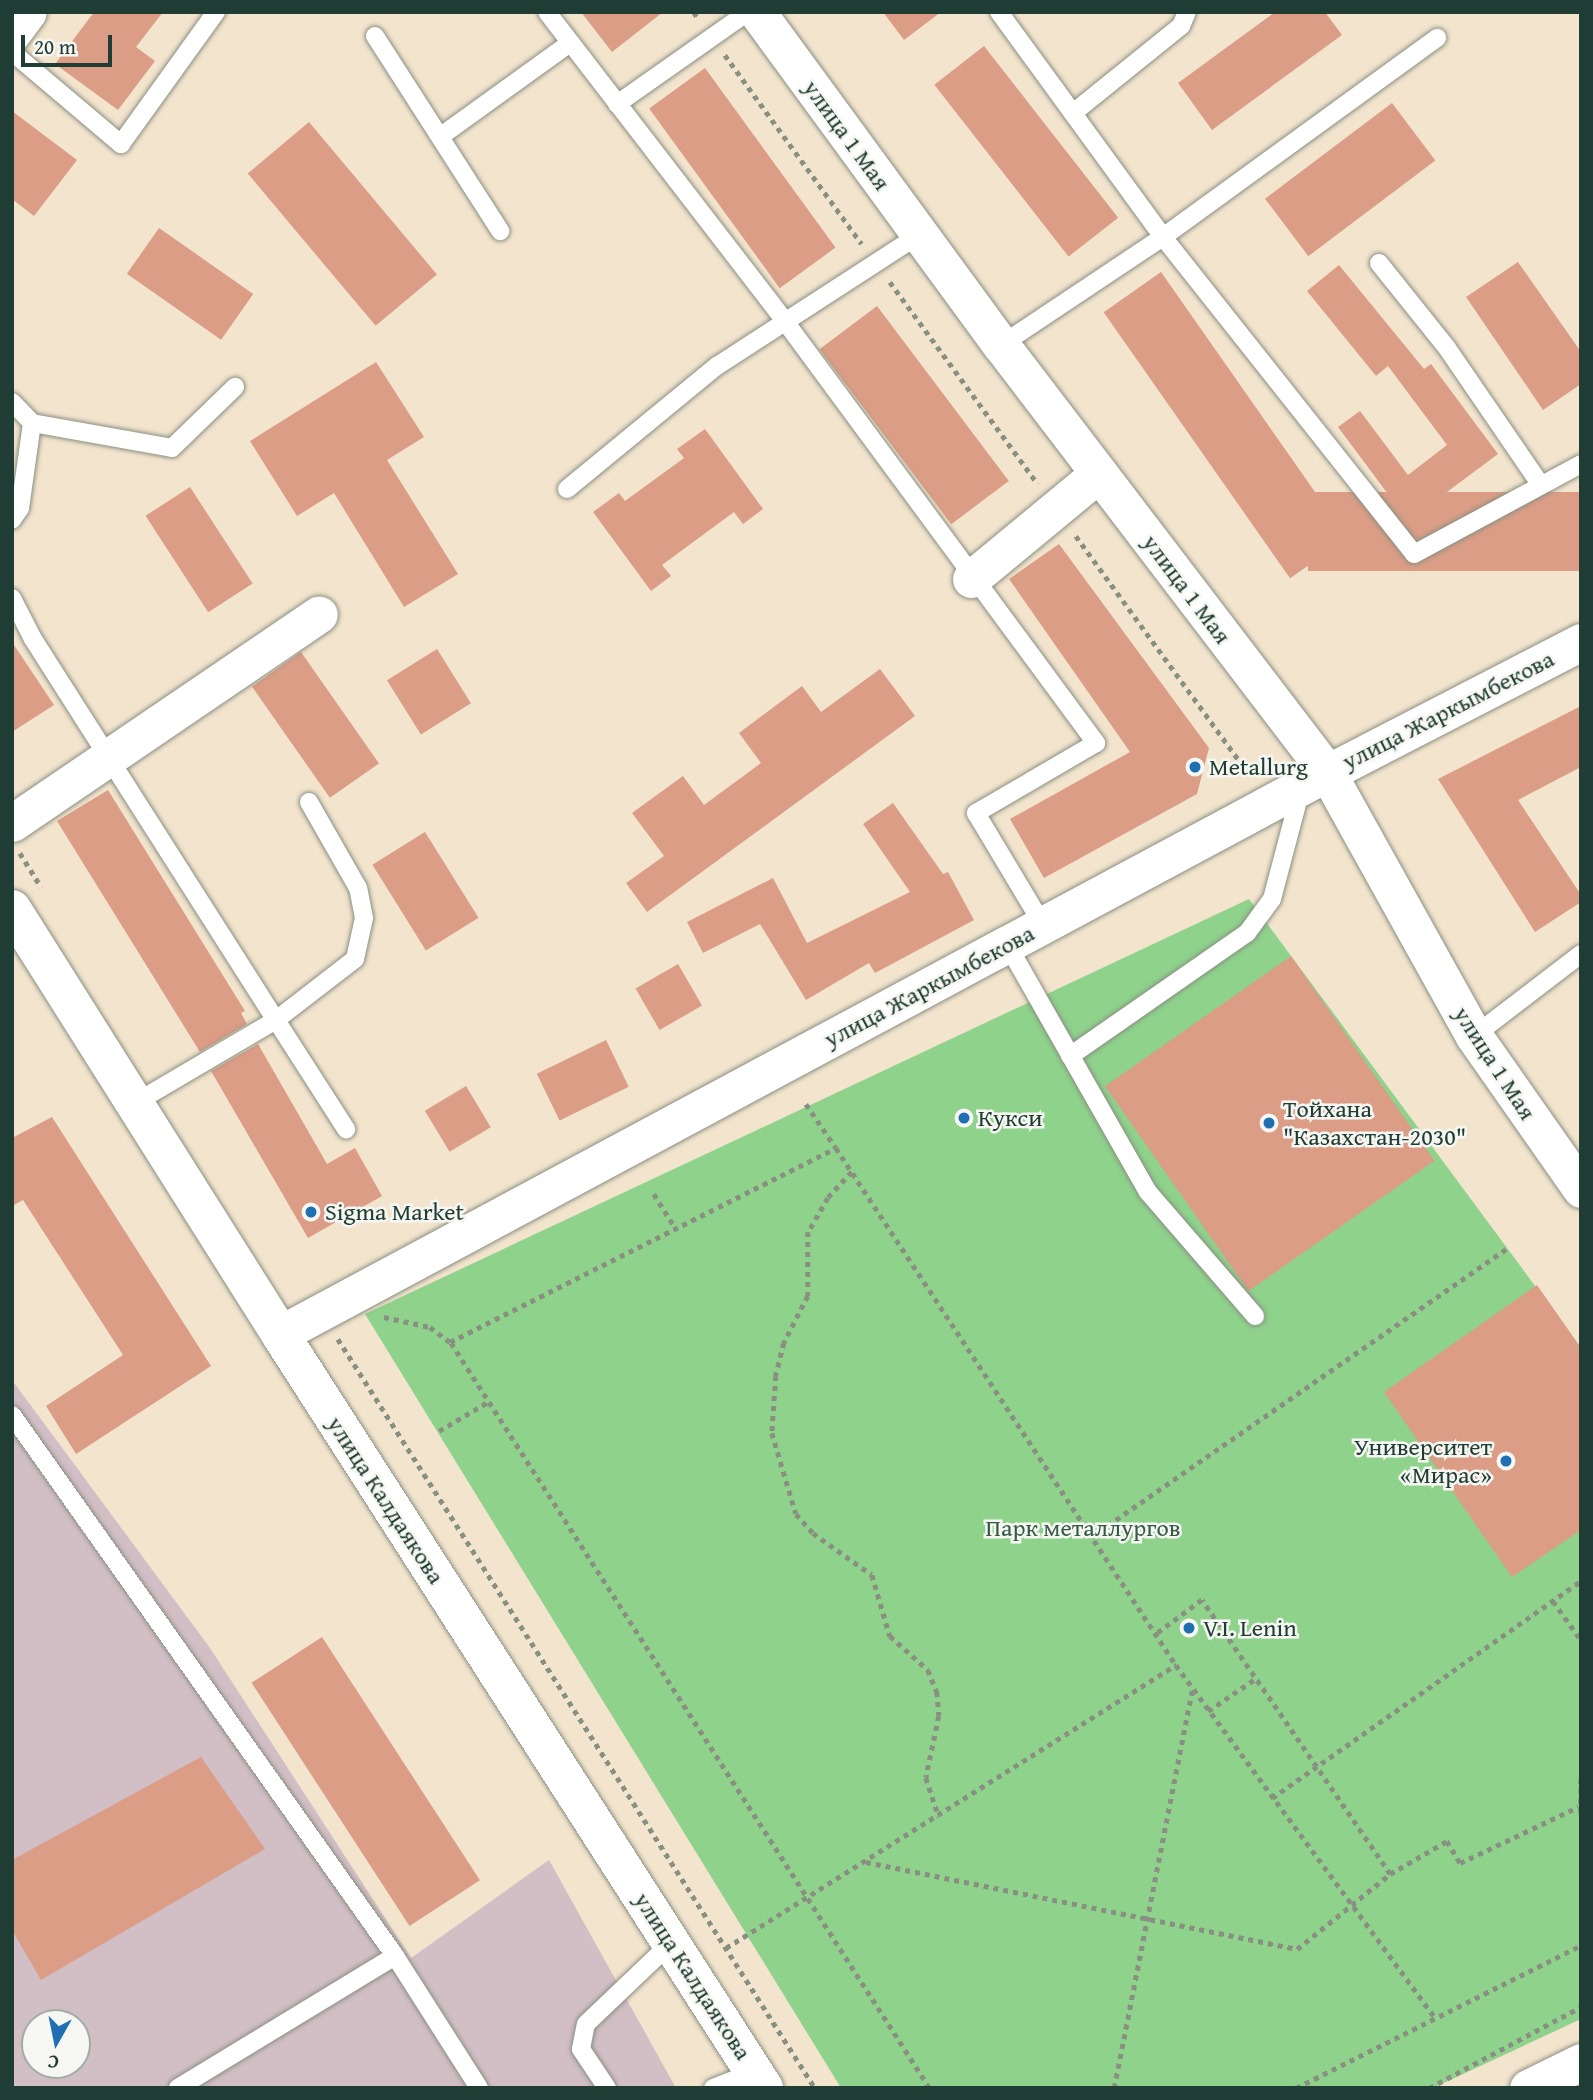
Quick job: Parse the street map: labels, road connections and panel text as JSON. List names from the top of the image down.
{
  "streets": {
    "street": ["улица 1 Мая", "улица Жаркымбекова", "улица Калдаякова"]
  },
  "crossings": [
    ["улица 1 Мая", "улица Жаркымбекова"],
    ["улица Жаркымбекова", "улица Калдаякова"]
  ],
  "parks": ["Парк металлургов"],
  "places": [
    "Metallurg",
    "Кукси",
    "Тойхана \"Казахстан-2030\"",
    "Sigma Market",
    "Университет «Мирас»",
    "V.I. Lenin"
  ],
  "scale_bar": "20 m",
  "north": "bottom"
}
